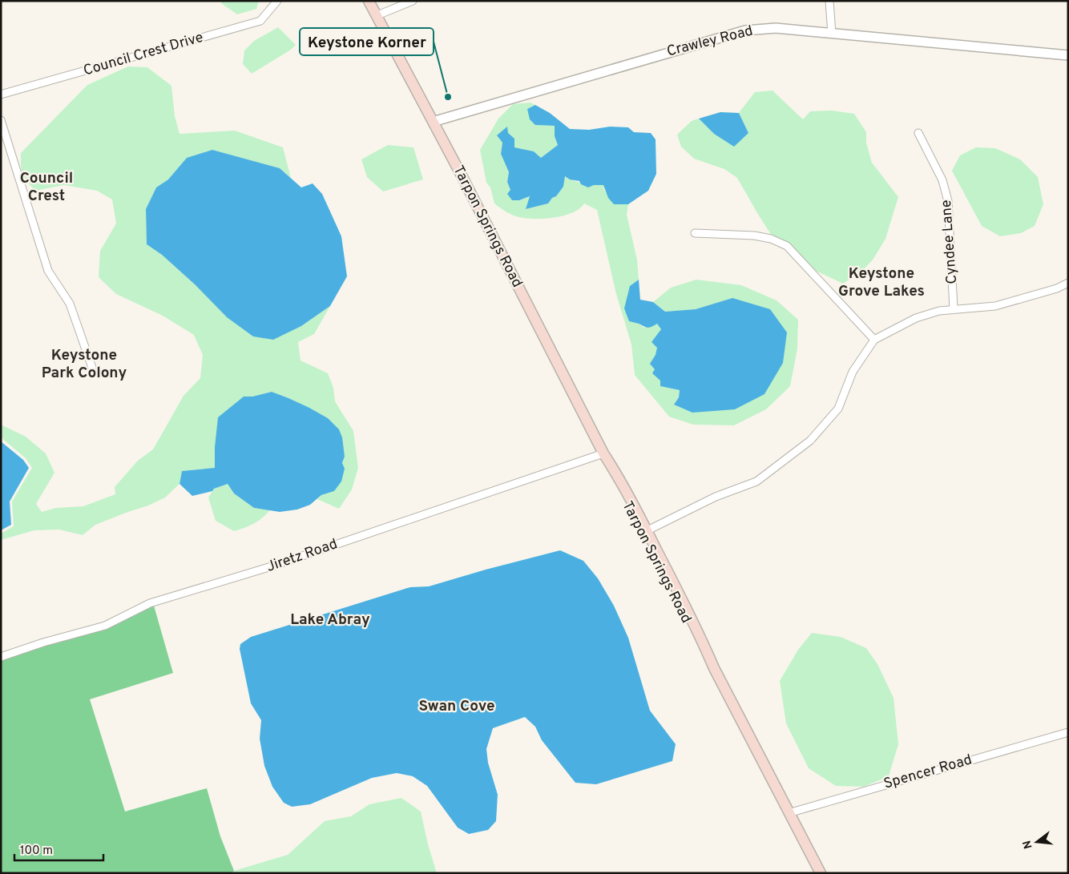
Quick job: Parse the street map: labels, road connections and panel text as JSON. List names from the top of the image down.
{
  "streets": {
    "main road": ["Tarpon Springs Road"],
    "street": [
      "Crawley Road",
      "Council Crest Drive",
      "Cyndee Lane",
      "Jiretz Road",
      "Spencer Road"
    ]
  },
  "crossings": [
    ["Crawley Road", "Tarpon Springs Road"],
    ["Tarpon Springs Road", "Jiretz Road"],
    ["Tarpon Springs Road", "Spencer Road"]
  ],
  "districts": [
    "Council Crest",
    "Keystone Grove Lakes",
    "Keystone Park Colony",
    "Lake Abray",
    "Swan Cove"
  ],
  "places": ["Keystone Korner"],
  "scale_bar": "100 m",
  "north": "left"
}
